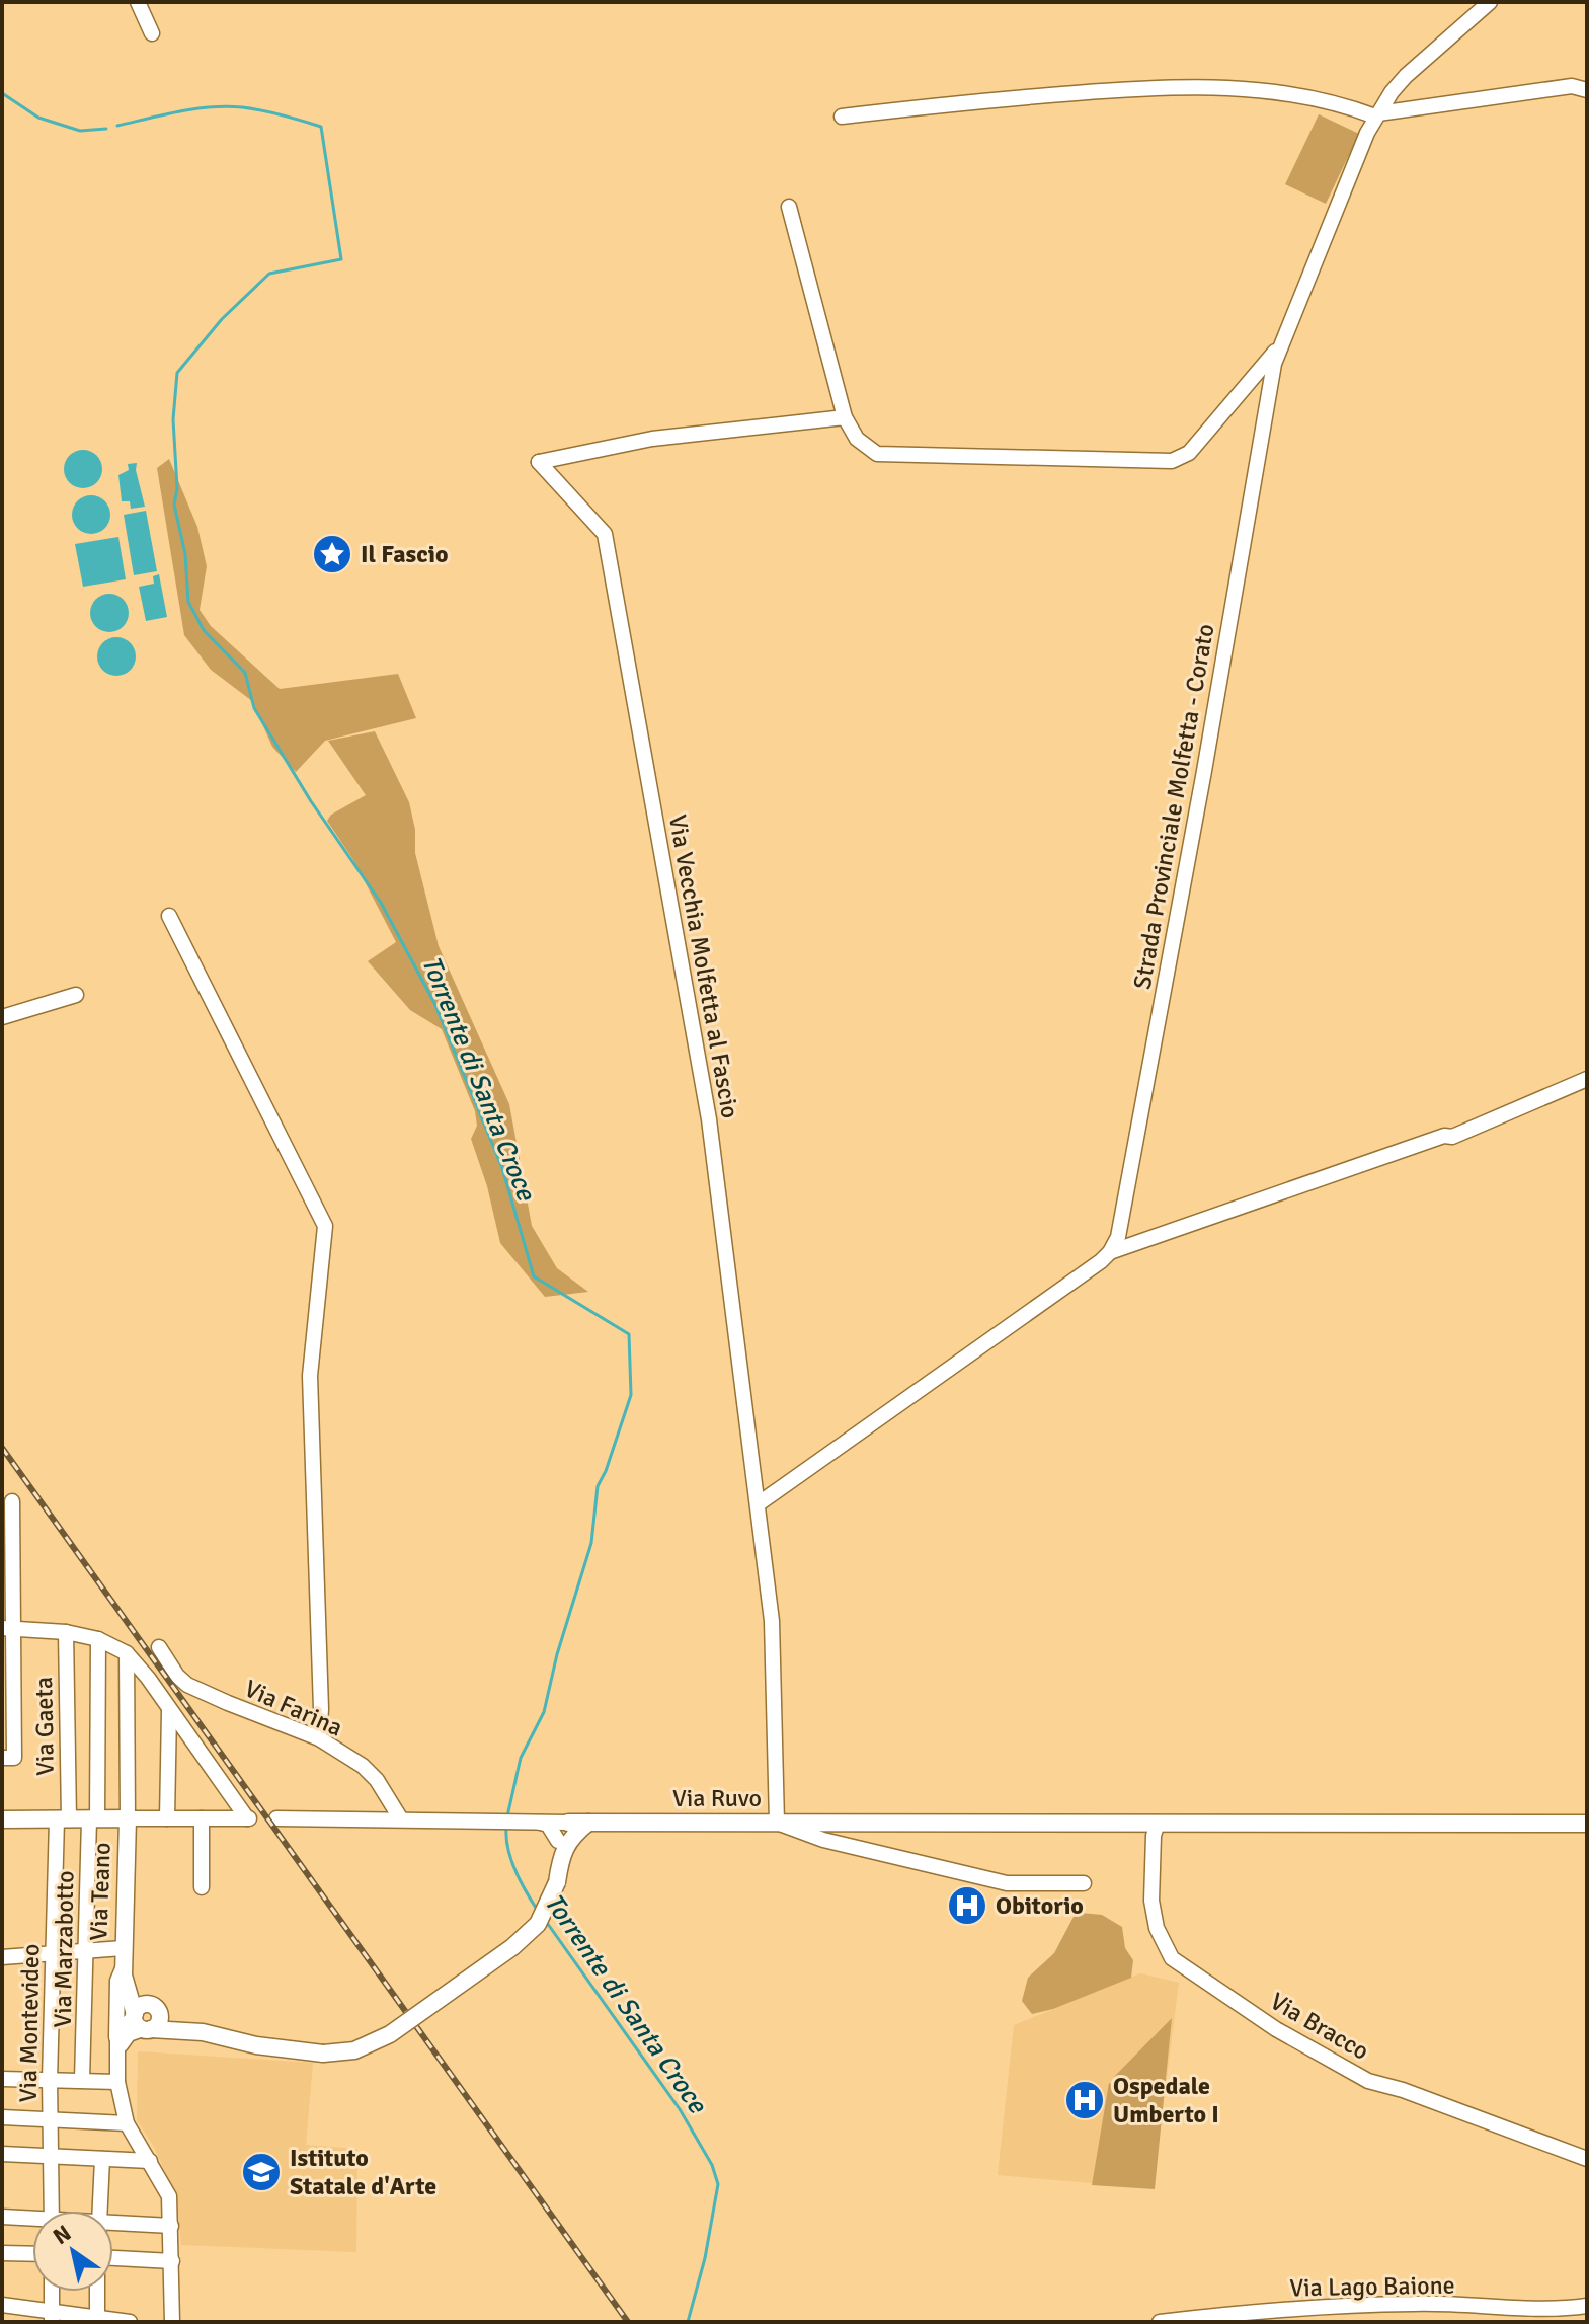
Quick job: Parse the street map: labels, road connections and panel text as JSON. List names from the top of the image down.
{
  "streets": {
    "main road": ["Via Ruvo", "Via Teano"],
    "street": [
      "Strada Provinciale Molfetta - Corato",
      "Via Vecchia Molfetta al Fascio",
      "Via Farina",
      "Via Gaeta",
      "Via Marzabotto",
      "Via Montevideo",
      "Via Bracco",
      "Via Lago Baione"
    ]
  },
  "crossings": [
    ["Via Vecchia Molfetta al Fascio", "Via Ruvo"],
    ["Via Farina", "Via Ruvo"],
    ["Via Gaeta", "Via Montevideo"],
    ["Via Ruvo", "Via Bracco"]
  ],
  "water": ["Torrente di Santa Croce"],
  "places": {
    "place": ["Il Fascio"],
    "hospital": ["Obitorio", "Ospedale Umberto I"],
    "school or university": ["Istituto Statale d'Arte"]
  },
  "north": "top left"
}
